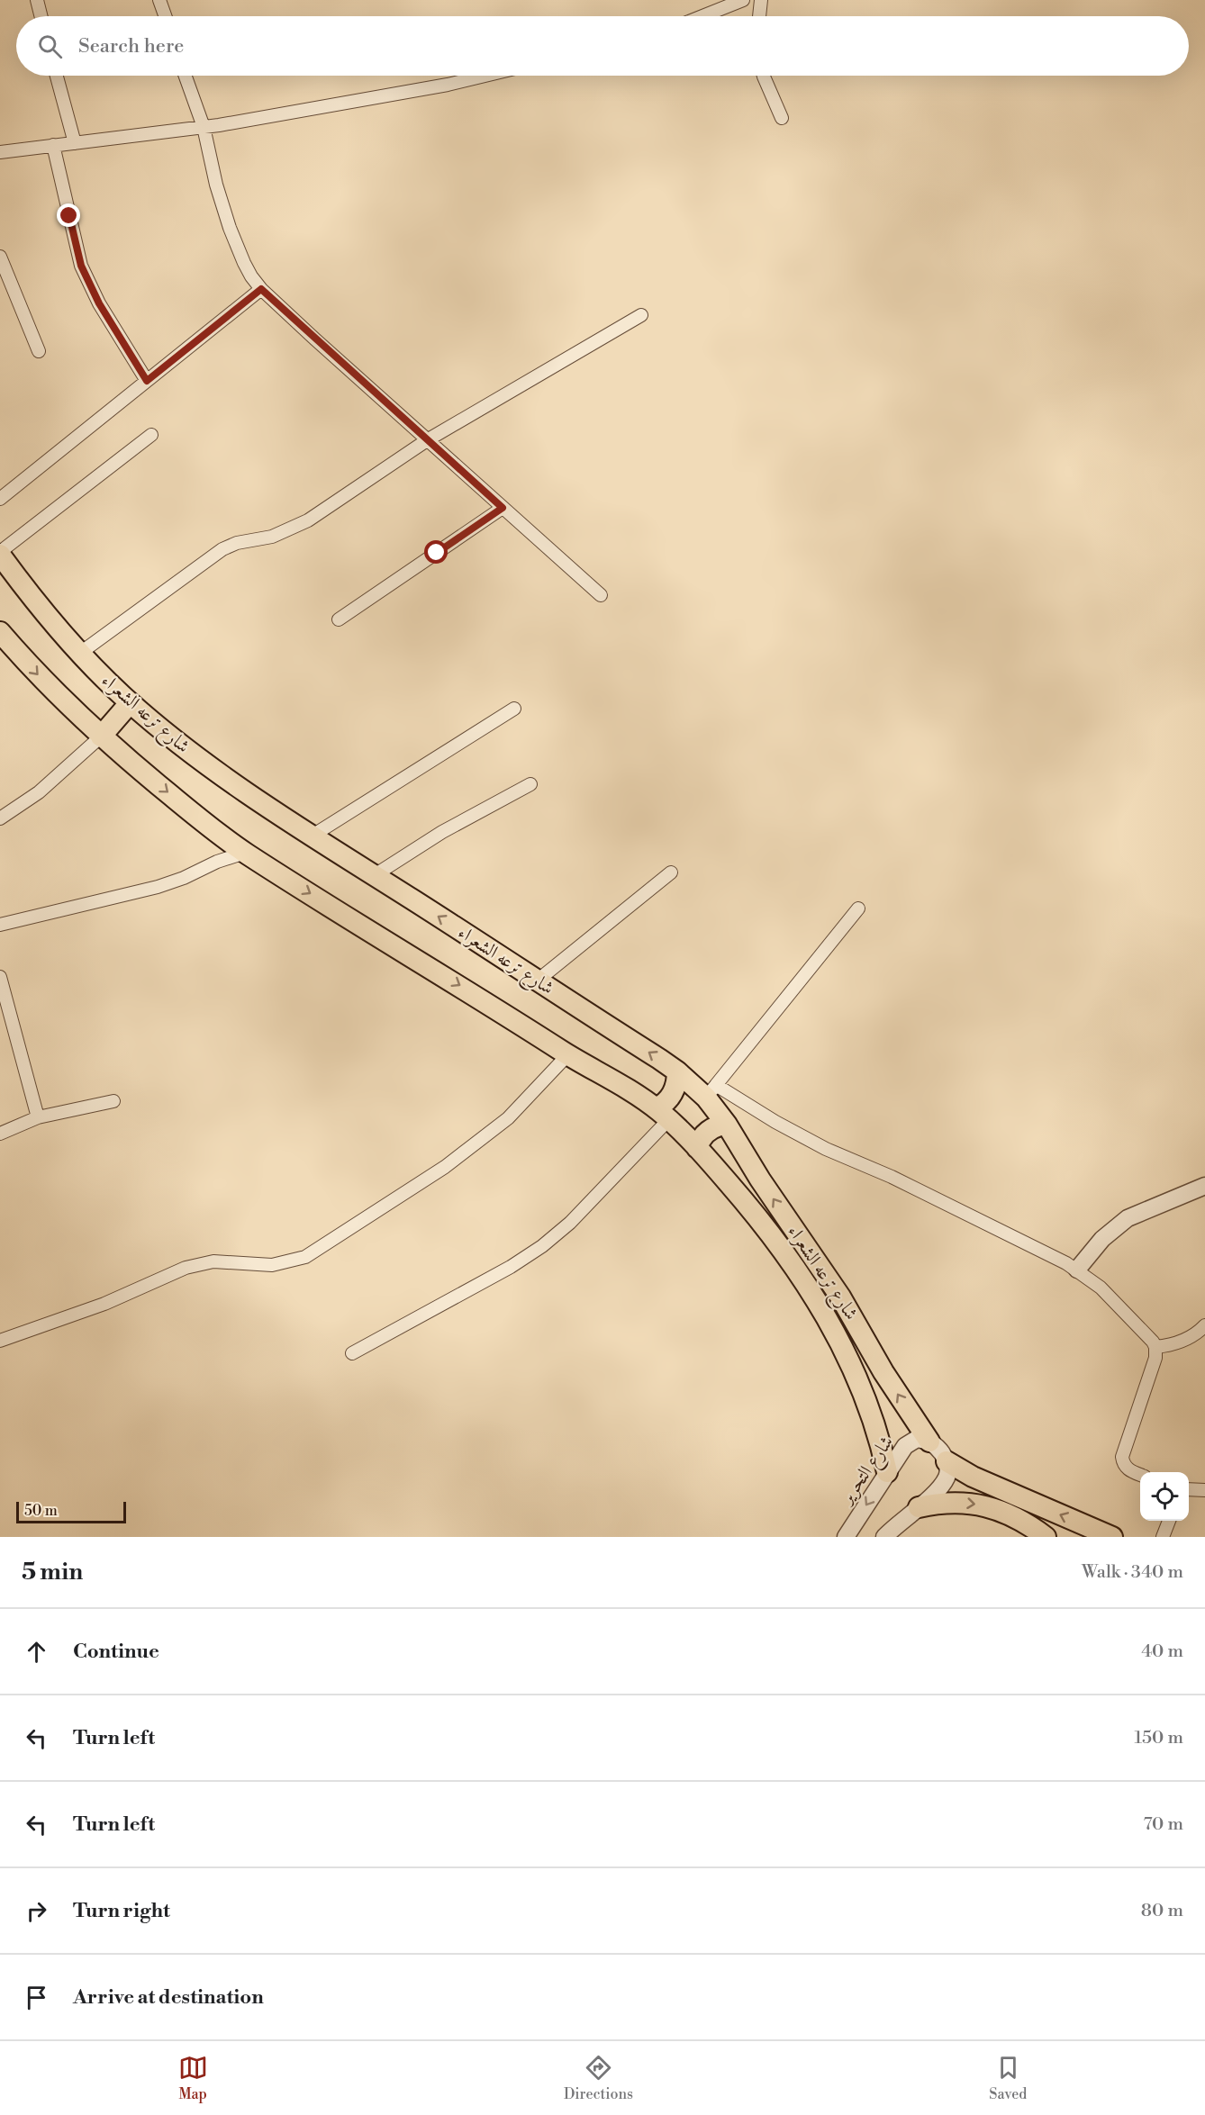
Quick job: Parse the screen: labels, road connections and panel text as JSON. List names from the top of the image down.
{
  "streets": {
    "highway": ["شارع ترعه الشعراء"],
    "street": ["شارع التحرير"]
  },
  "crossings": [
    ["شارع ترعه الشعراء", "شارع التحرير"]
  ],
  "scale_bar": "50 m",
  "page": {
    "search": "Search here",
    "scale": "50 m",
    "heading": ["5 min", "Walk · 340 m"],
    "list": [
      ["Continue", "40 m"],
      ["Turn left", "150 m"],
      ["Turn left", "70 m"],
      ["Turn right", "80 m"],
      "Arrive at destination"
    ],
    "nav": ["Map", "Directions", "Saved"]
  }
}
